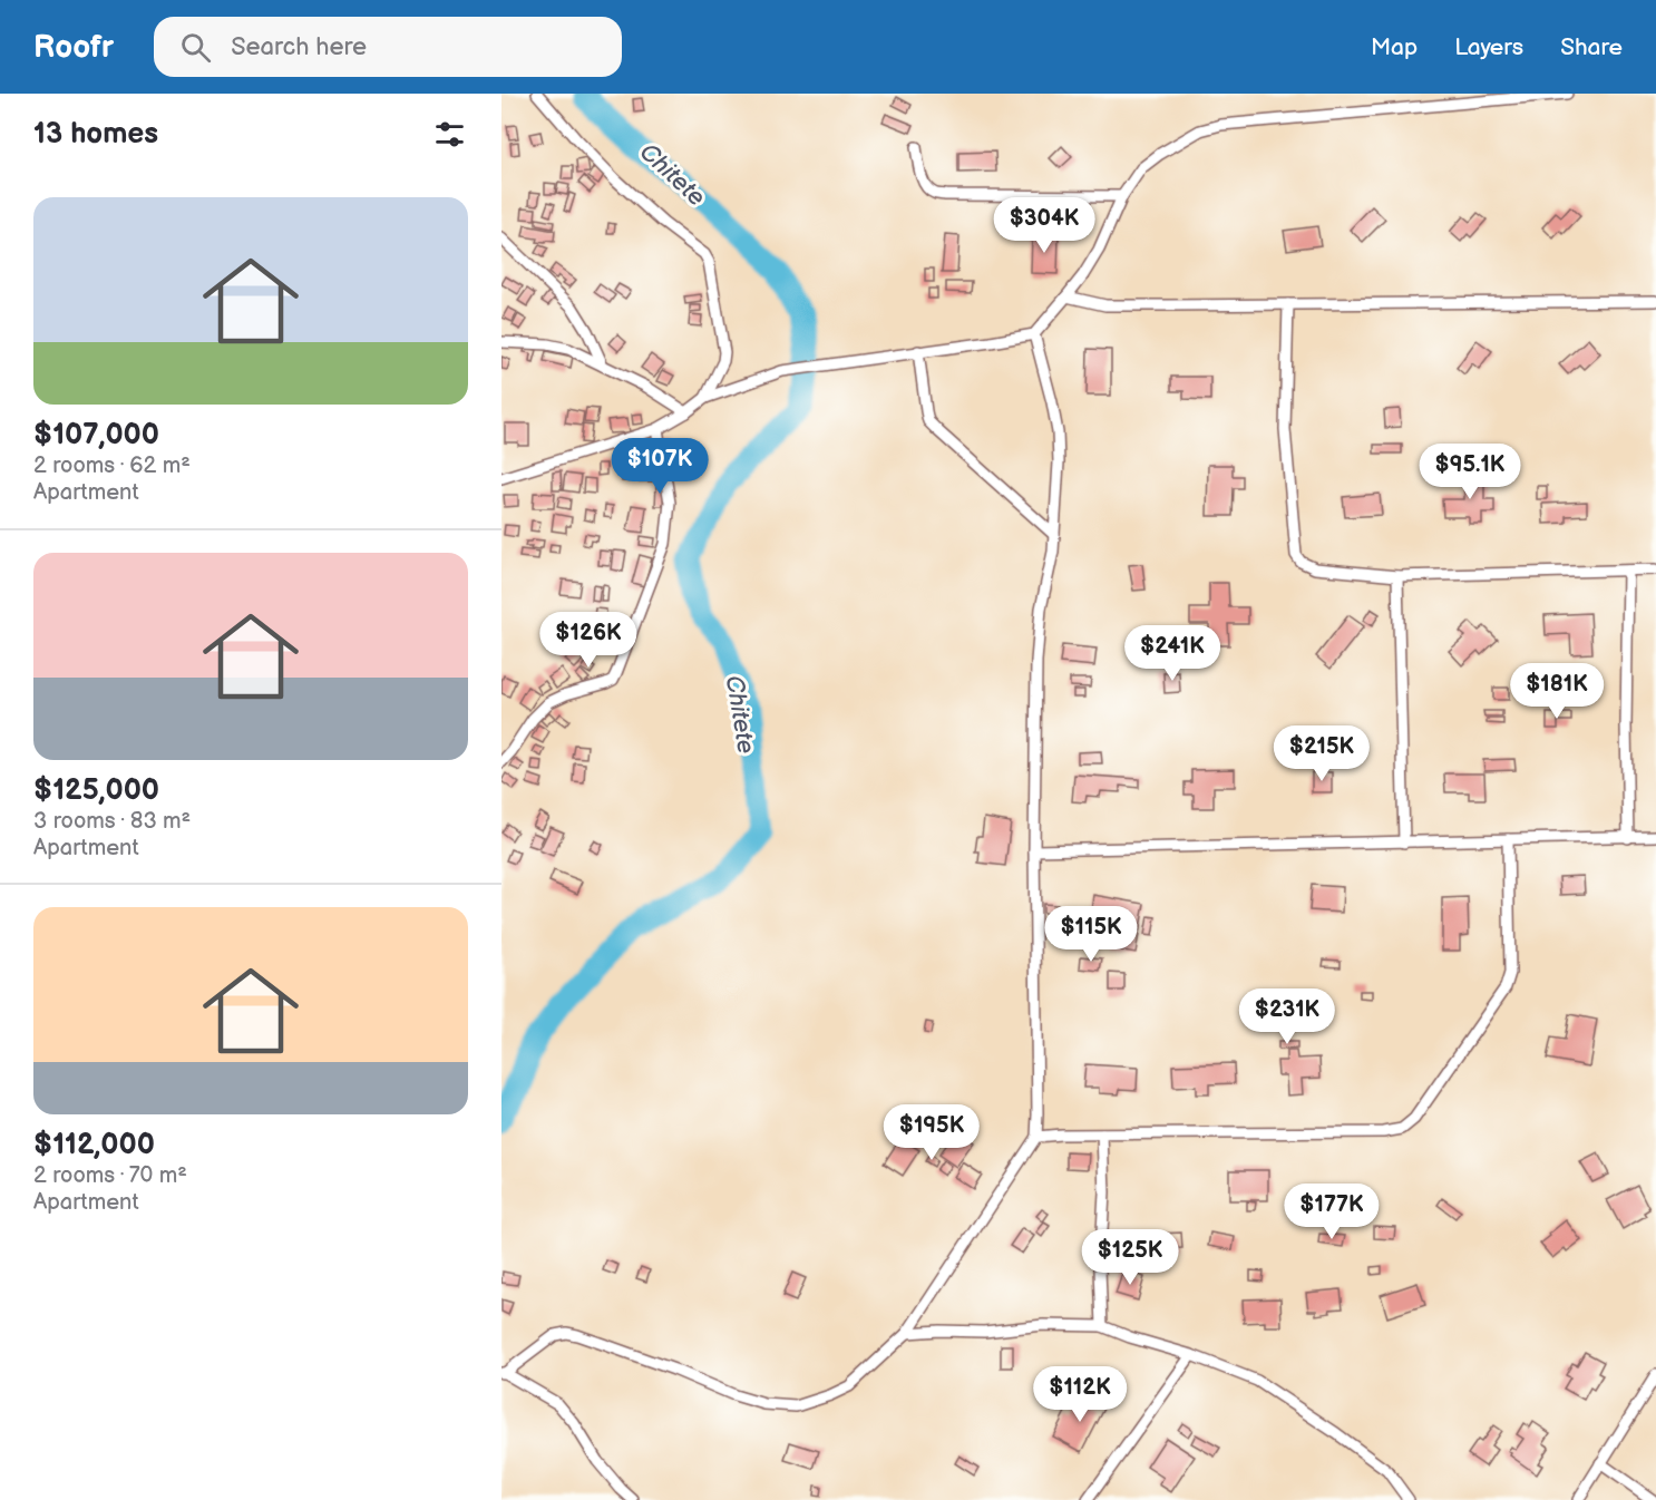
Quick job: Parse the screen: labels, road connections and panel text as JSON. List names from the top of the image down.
{
  "water": ["Chitete"],
  "page": {
    "header": "Roofr",
    "search": "Search here",
    "nav": ["Map", "Layers", "Share"],
    "heading": "13 homes",
    "list": [
      {
        "name": "$107,000",
        "note": "2 rooms · 62 m² · Apartment"
      },
      {
        "name": "$125,000",
        "note": "3 rooms · 83 m² · Apartment"
      },
      {
        "name": "$112,000",
        "note": "2 rooms · 70 m² · Apartment"
      }
    ],
    "price": [
      "$304K",
      "$107K",
      "$95.1K",
      "$126K",
      "$241K",
      "$181K",
      "$215K",
      "$115K",
      "$231K",
      "$195K",
      "$177K",
      "$125K",
      "$112K"
    ]
  }
}
